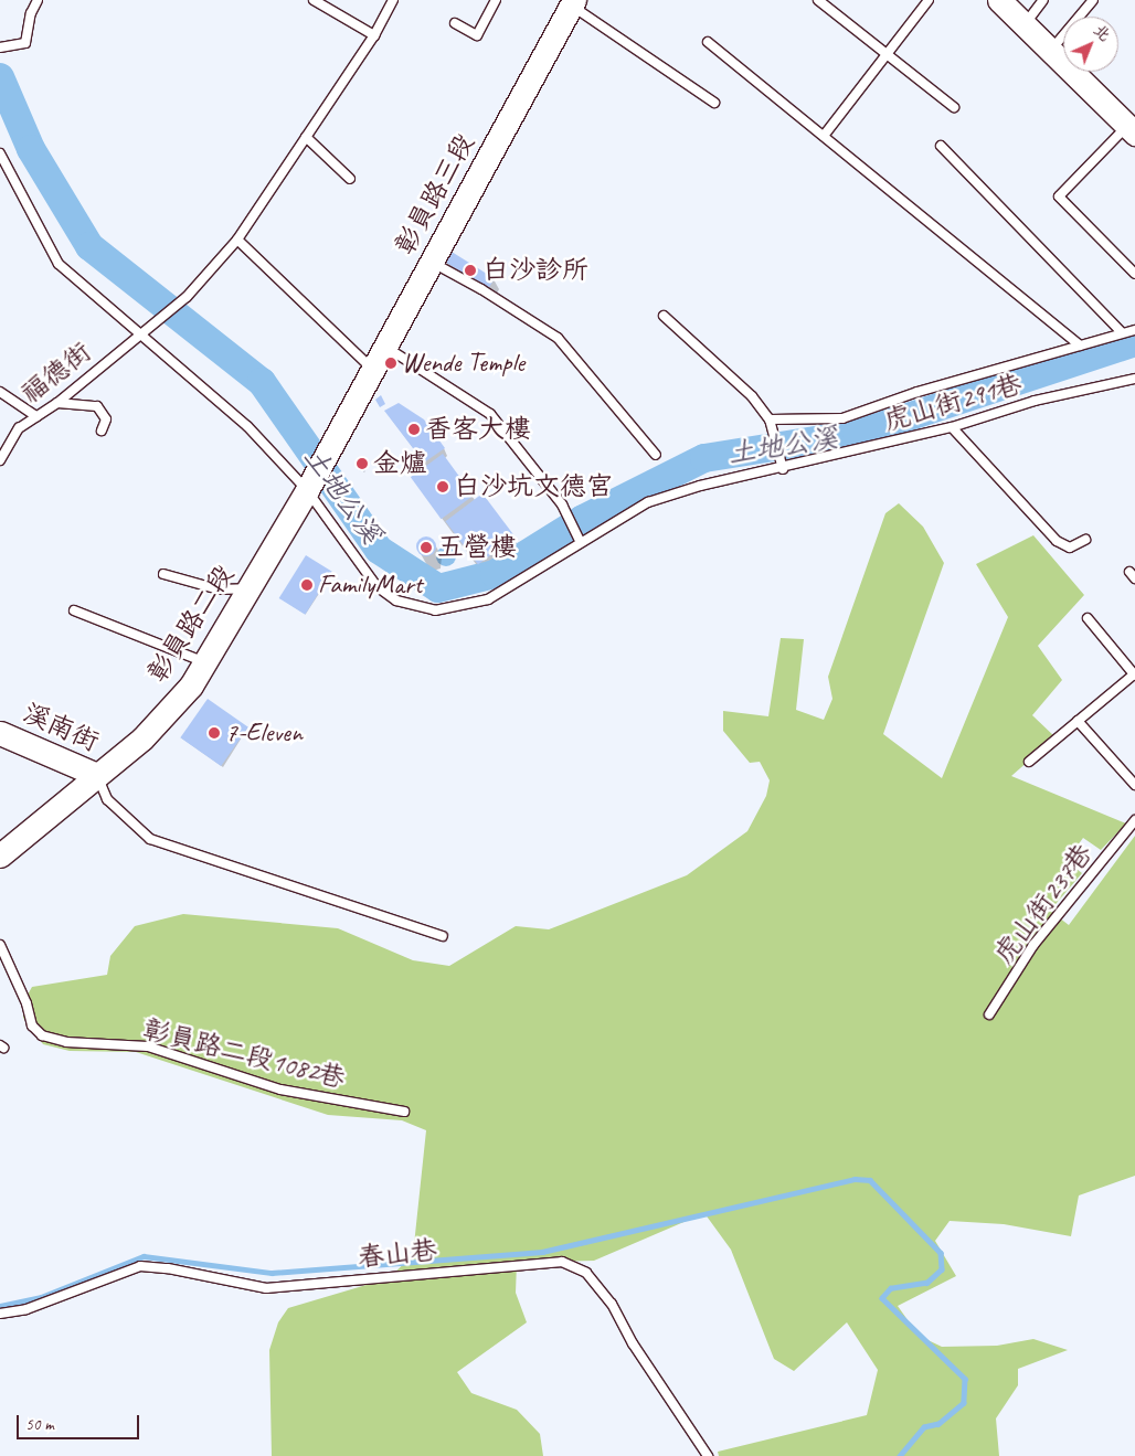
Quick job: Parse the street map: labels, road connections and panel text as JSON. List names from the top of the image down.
{
  "streets": {
    "main road": ["彰員路三段", "彰員路二段", "溪南街"],
    "lane": [
      "福德街",
      "虎山街291巷",
      "虎山街237巷",
      "彰員路二段1082巷",
      "春山巷"
    ]
  },
  "crossings": [
    ["彰員路三段", "彰員路二段"],
    ["福德街", "虎山街291巷"],
    ["虎山街291巷", "彰員路二段"],
    ["彰員路二段", "溪南街"]
  ],
  "water": ["土地公溪"],
  "places": [
    "白沙診所",
    "Wende Temple",
    "香客大樓",
    "金爐",
    "白沙坑文德宮",
    "五營樓",
    "FamilyMart",
    "7-Eleven"
  ],
  "scale_bar": "50 m",
  "north": "top right"
}
